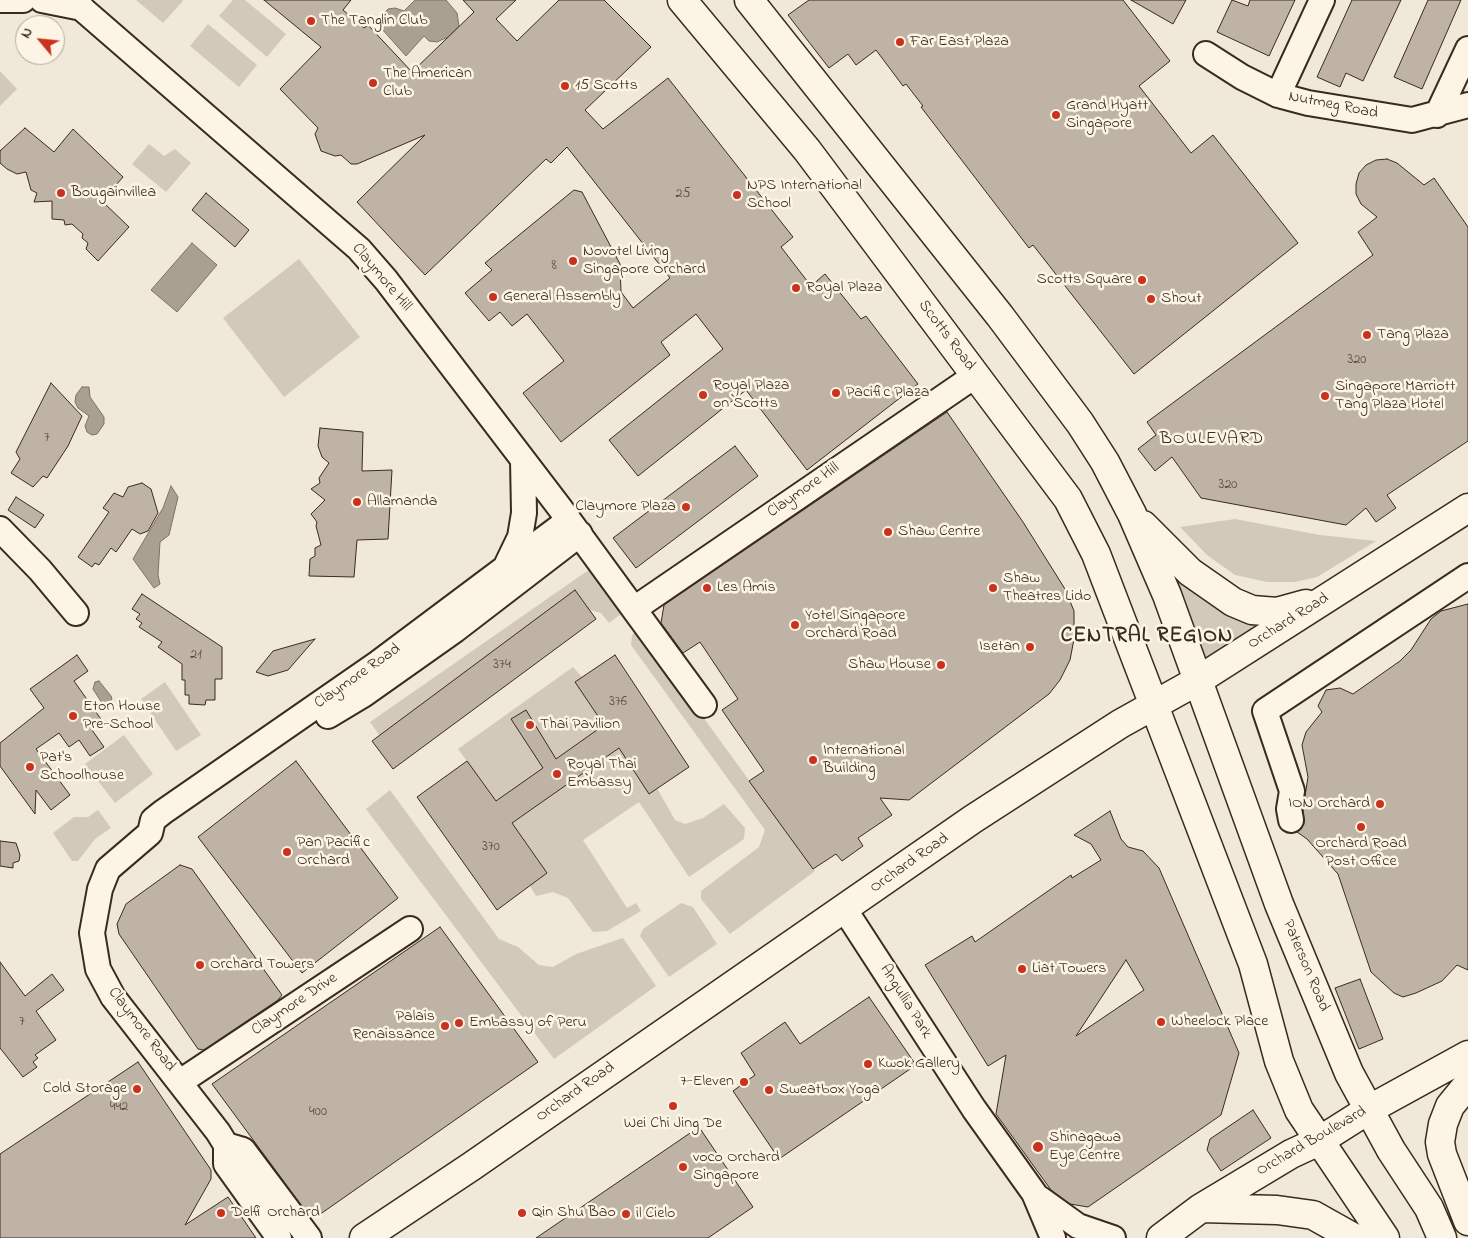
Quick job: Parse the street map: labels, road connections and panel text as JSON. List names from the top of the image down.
{
  "streets": {
    "main road": [
      "Scotts Road",
      "Orchard Road",
      "Paterson Road",
      "Orchard Boulevard"
    ],
    "street": [
      "Nutmeg Road",
      "Claymore Hill",
      "Claymore Road",
      "Angullia Park",
      "Claymore Drive"
    ]
  },
  "crossings": [
    ["Claymore Hill", "Scotts Road"],
    ["Claymore Hill", "Claymore Road"],
    ["Scotts Road", "Orchard Road"],
    ["Orchard Road", "Paterson Road"],
    ["Orchard Road", "Angullia Park"],
    ["Claymore Road", "Claymore Drive"],
    ["Paterson Road", "Orchard Boulevard"]
  ],
  "districts": ["BOULEVARD", "CENTRAL REGION"],
  "places": [
    "The Tanglin Club",
    "Far East Plaza",
    "The American Club",
    "15 Scotts",
    "Grand Hyatt Singapore",
    "Bougainvillea",
    "NPS International School",
    "Novotel Living Singapore Orchard",
    "Scotts Square",
    "Royal Plaza",
    "General Assembly",
    "Shout",
    "Tang Plaza",
    "Pacific Plaza",
    "Royal Plaza on Scotts",
    "Singapore Marriott Tang Plaza Hotel",
    "Allamanda",
    "Claymore Plaza",
    "Shaw Centre",
    "Les Amis",
    "Shaw Theatres Lido",
    "Yotel Singapore Orchard Road",
    "Isetan",
    "Shaw House",
    "Eton House Pre-School",
    "Thai Pavilion",
    "International Building",
    "Pat's Schoolhouse",
    "Royal Thai Embassy",
    "ION Orchard",
    "Orchard Road Post Office",
    "Pan Pacific Orchard",
    "Orchard Towers",
    "Liat Towers",
    "Wheelock Place",
    "Embassy of Peru",
    "Palais Renaissance",
    "Kwok Gallery",
    "7-Eleven",
    "Cold Storage",
    "Sweatbox Yoga",
    "Wei Chi Jing De",
    "Shinagawa Eye Centre",
    "voco Orchard Singapore",
    "Delfi Orchard",
    "Qin Shu Bao",
    "il Cielo"
  ],
  "house_numbers": [
    "25",
    "8",
    "320",
    "7",
    "320",
    "21",
    "374",
    "376",
    "370",
    "7",
    "442",
    "400"
  ],
  "north": "top left"
}
